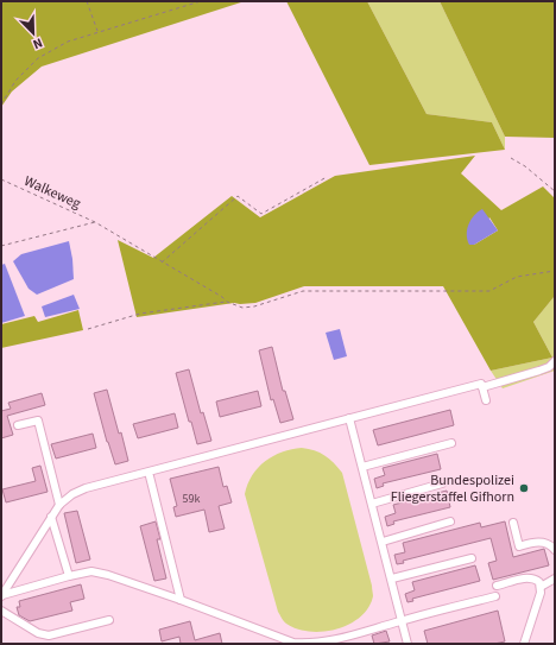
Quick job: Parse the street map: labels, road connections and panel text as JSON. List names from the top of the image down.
{
  "streets": {
    "path": ["Walkeweg"]
  },
  "places": ["Bundespolizei Fliegerstaffel Gifhorn"],
  "house_numbers": ["59k"],
  "north": "bottom right"
}
